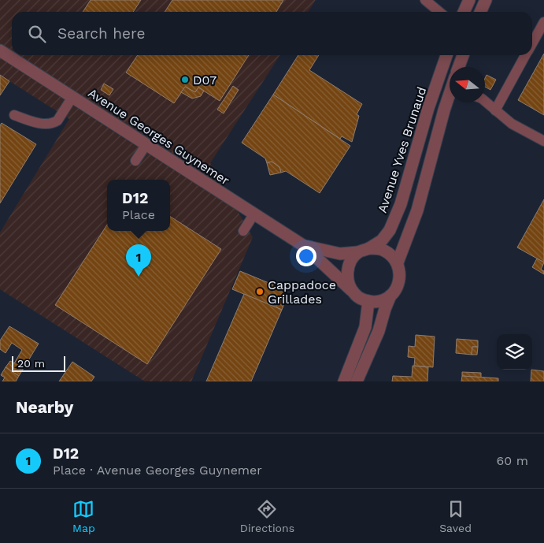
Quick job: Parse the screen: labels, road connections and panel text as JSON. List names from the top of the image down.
{
  "streets": {
    "street": ["Avenue Georges Guynemer", "Avenue Yves Brunaud"]
  },
  "crossings": [
    ["Avenue Georges Guynemer", "Avenue Yves Brunaud"]
  ],
  "places": ["D07", "Cappadoce Grillades"],
  "scale_bar": "20 m",
  "north": "left",
  "page": {
    "search": "Search here",
    "popup": ["D12", "Place"],
    "pins": "1",
    "scale": "20 m",
    "heading": "Nearby",
    "list": [
      {
        "mark": "1",
        "name": "D12",
        "note": "Place · Avenue Georges Guynemer",
        "value": "60 m"
      }
    ],
    "nav": ["Map", "Directions", "Saved"]
  }
}
